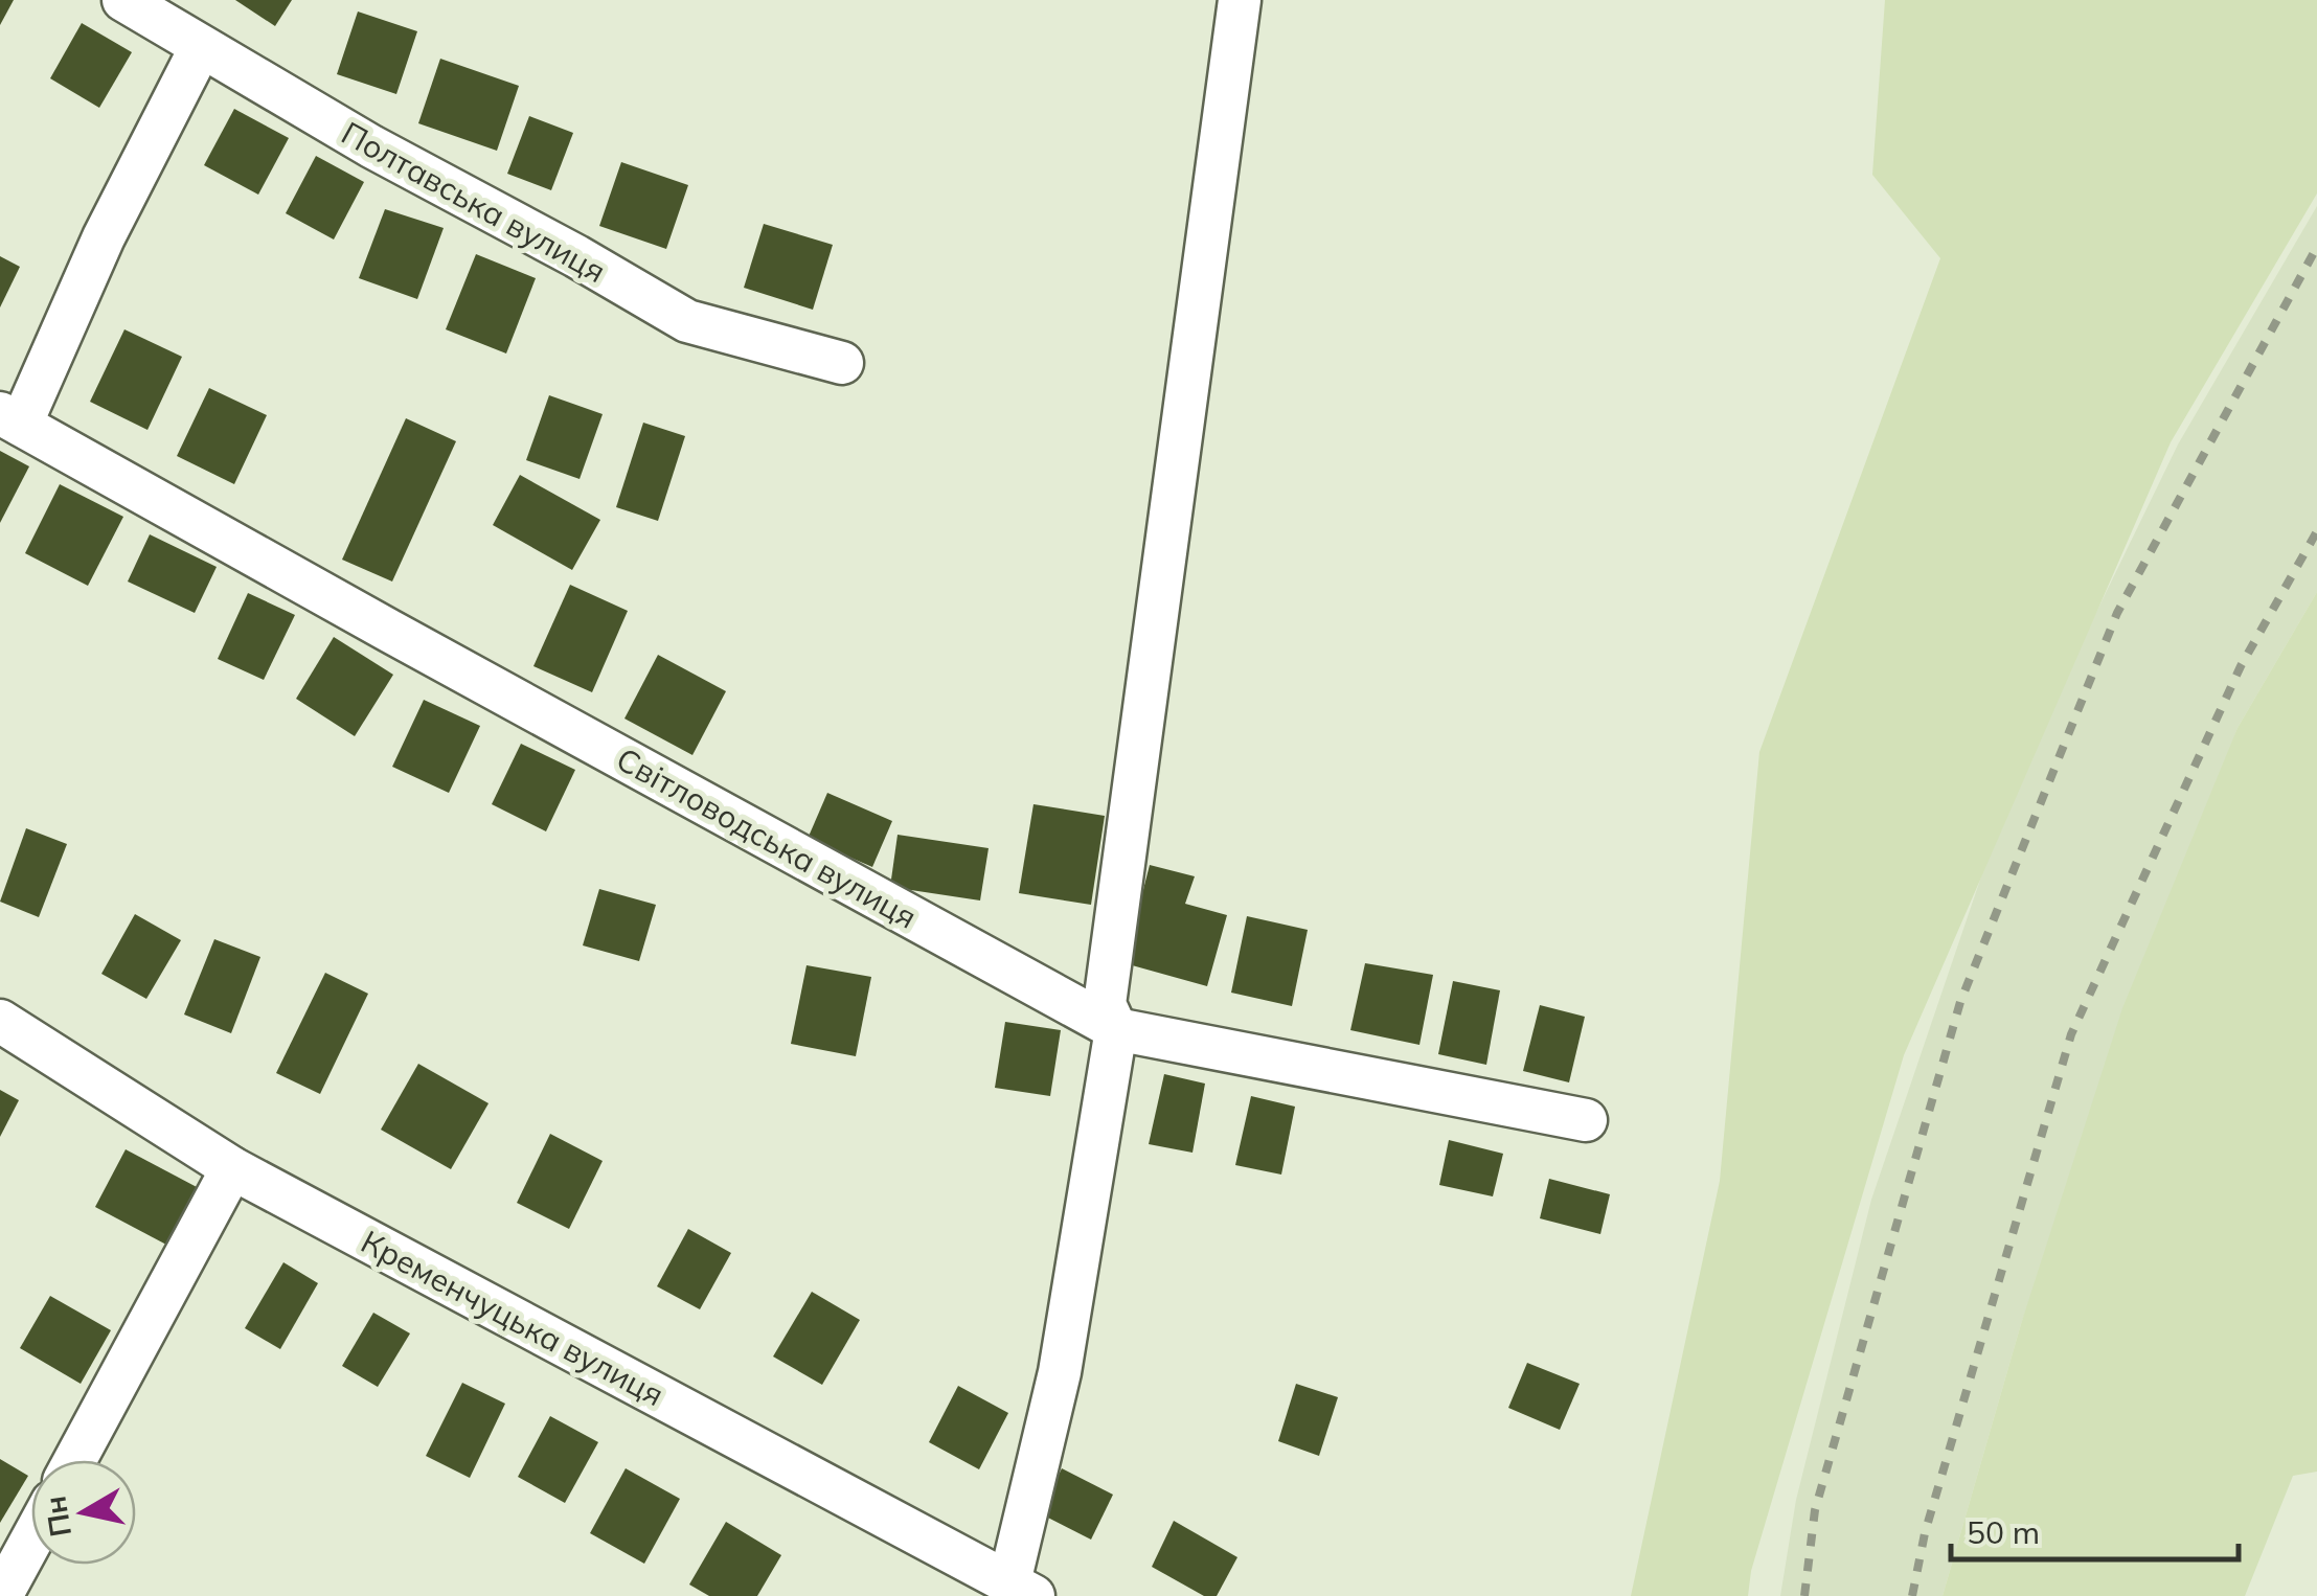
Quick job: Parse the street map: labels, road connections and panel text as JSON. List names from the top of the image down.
{
  "streets": {
    "street": ["Полтавська вулиця", "Світловодська вулиця", "Кременчуцька вулиця"]
  },
  "scale_bar": "50 m",
  "north": "left"
}
